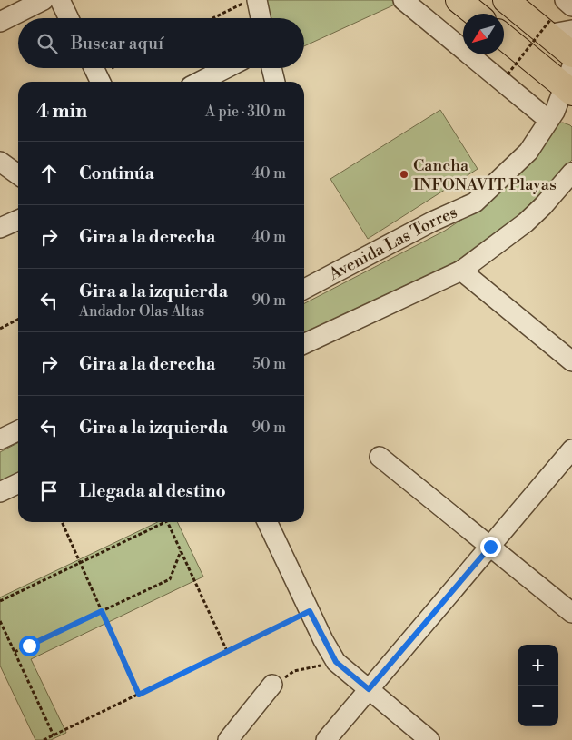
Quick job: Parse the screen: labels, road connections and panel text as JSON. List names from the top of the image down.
{
  "streets": {
    "street": ["Avenida Las Torres"]
  },
  "places": ["Cancha INFONAVIT Playas"],
  "north": "bottom left",
  "page": {
    "search": "Buscar aquí",
    "heading": ["4 min", "A pie · 310 m"],
    "list": [
      ["Continúa", "40 m"],
      ["Gira a la derecha", "40 m"],
      ["Gira a la izquierda", "Andador Olas Altas", "90 m"],
      ["Gira a la derecha", "50 m"],
      ["Gira a la izquierda", "90 m"],
      "Llegada al destino"
    ],
    "map_buttons": ["+", "−"]
  }
}
